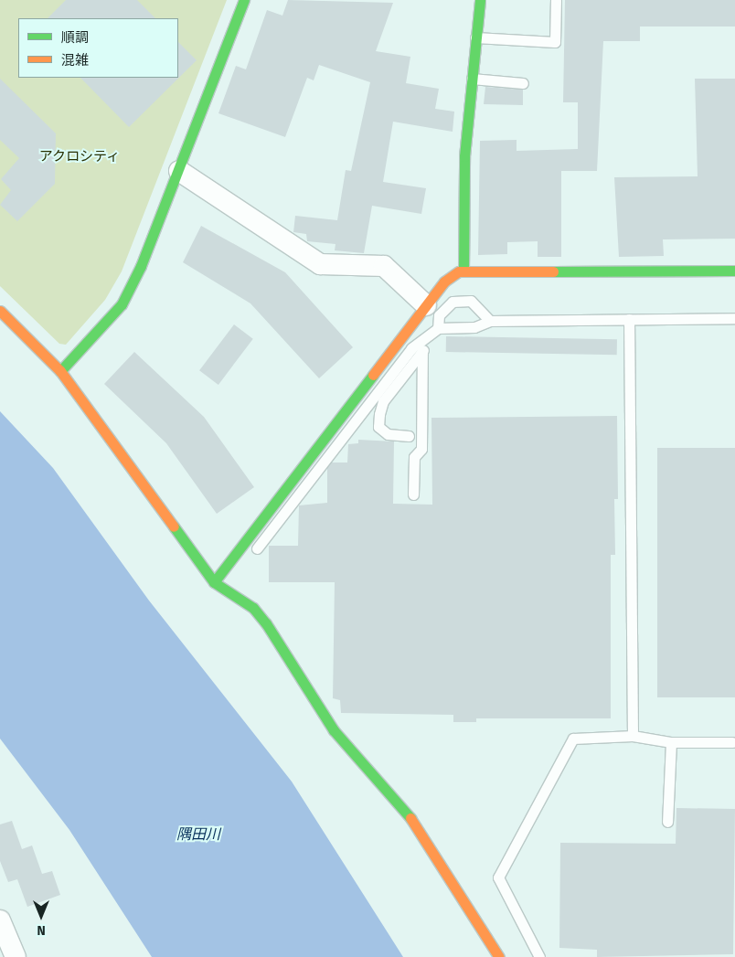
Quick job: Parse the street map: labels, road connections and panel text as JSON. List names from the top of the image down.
{
  "water": ["隅田川"],
  "parks": ["アクロシティ"],
  "legend": ["順調", "混雑"],
  "north": "bottom"
}
